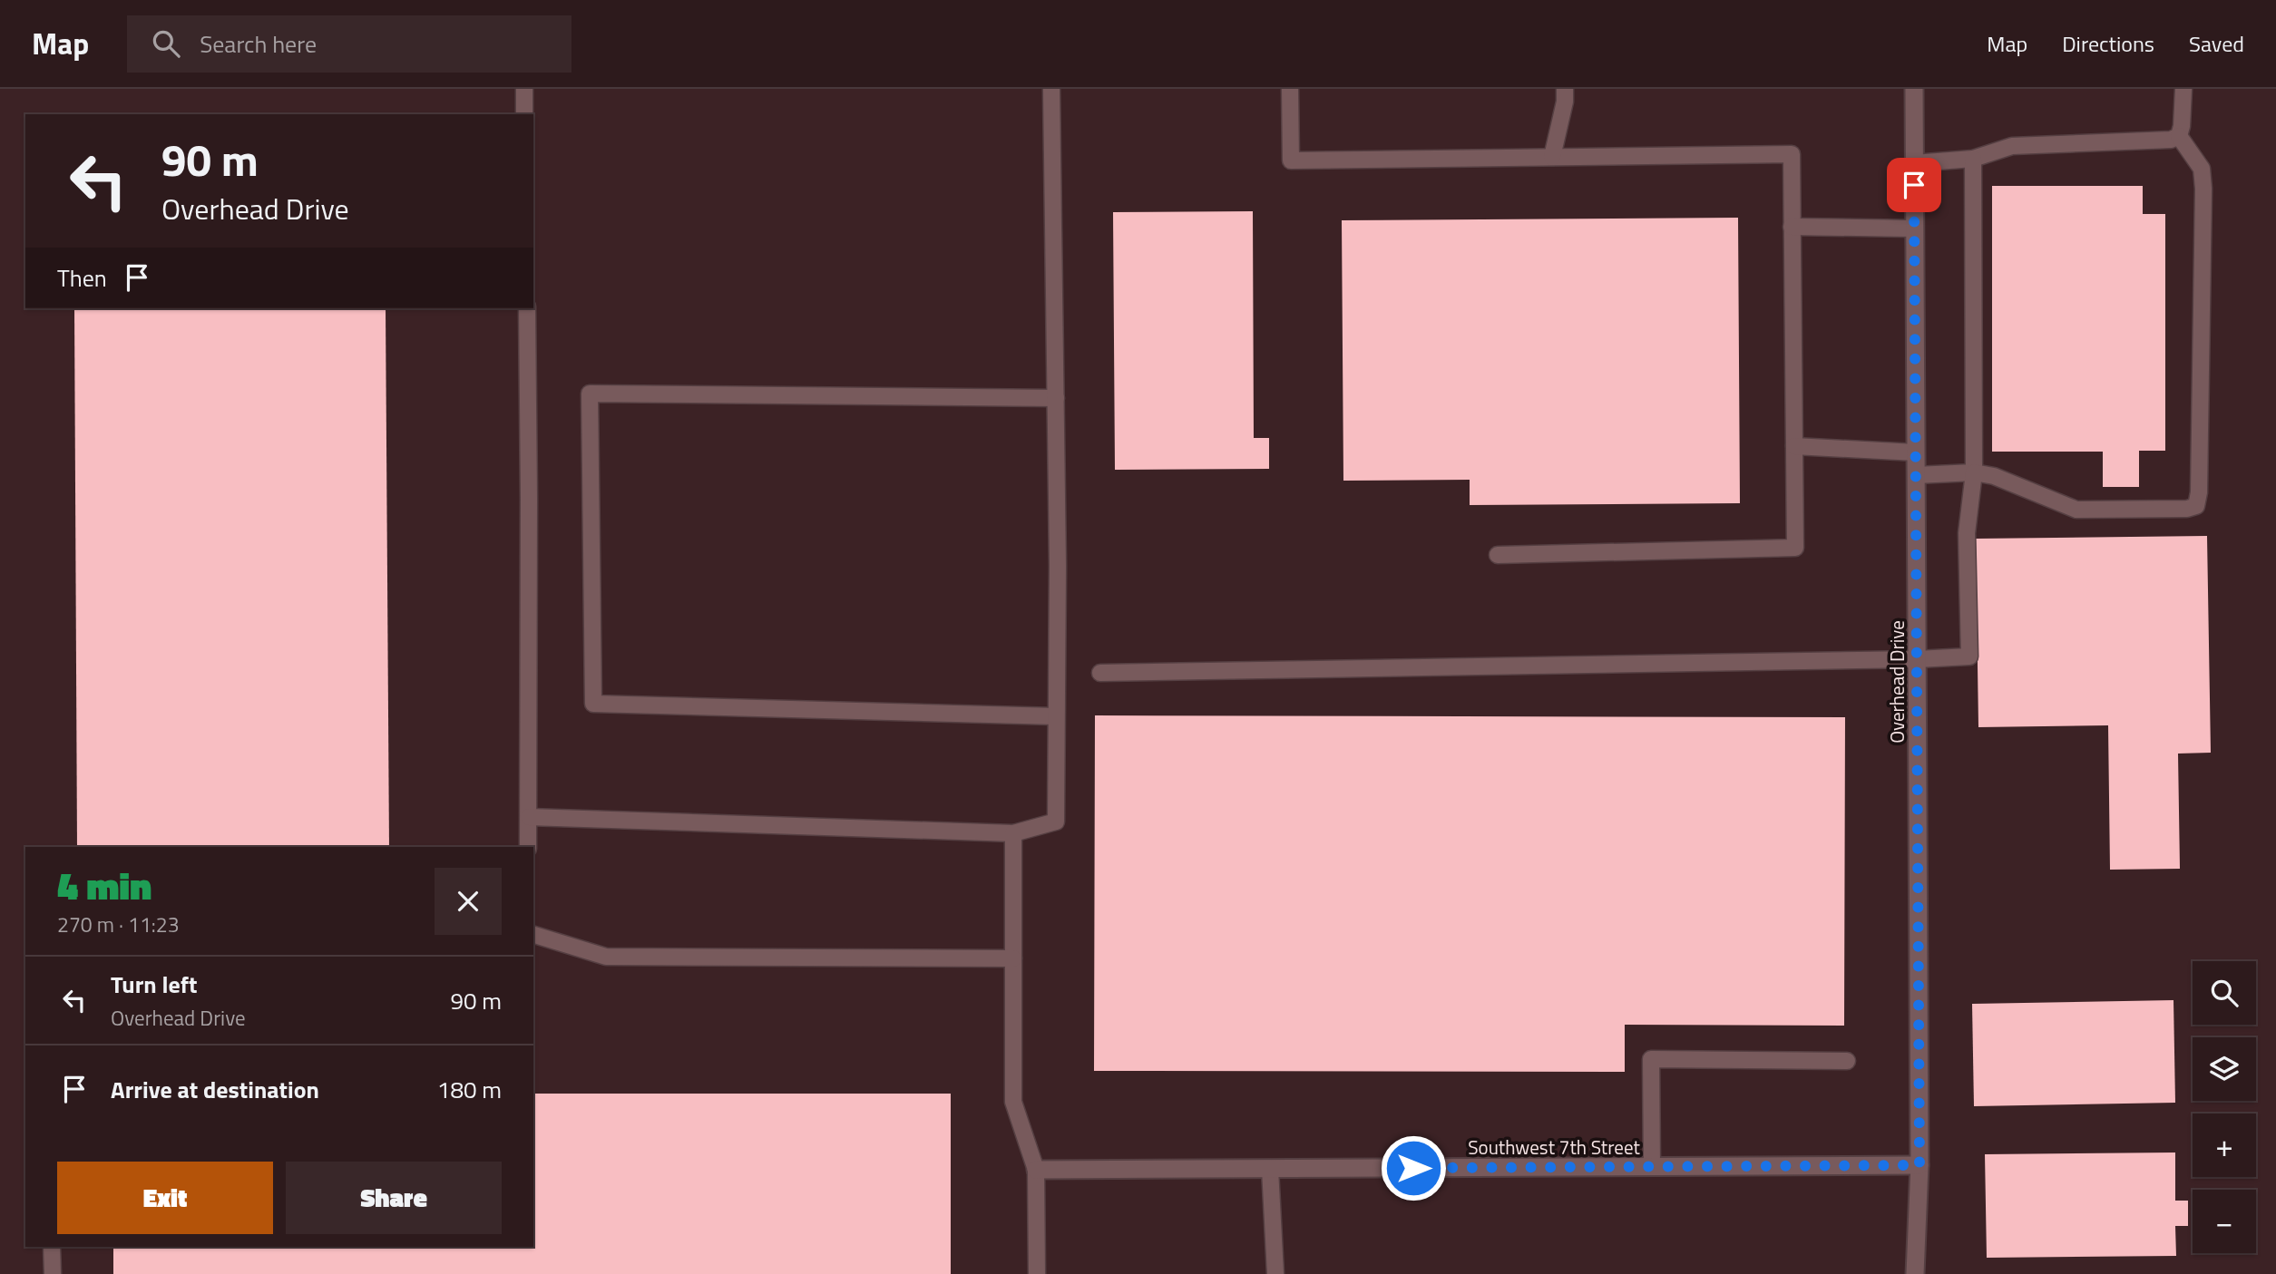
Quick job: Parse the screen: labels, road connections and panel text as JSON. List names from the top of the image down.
{
  "streets": {
    "street": ["Overhead Drive", "Southwest 7th Street"]
  },
  "crossings": [
    ["Overhead Drive", "Southwest 7th Street"]
  ],
  "page": {
    "header": "Map",
    "search": "Search here",
    "nav": ["Map", "Directions", "Saved"],
    "turn": ["90 m", "Overhead Drive"],
    "then": "Then",
    "heading": ["4 min", "270 m · 11:23"],
    "list": [
      {
        "name": "Turn left",
        "note": "Overhead Drive",
        "value": "90 m"
      },
      {
        "name": "Arrive at destination",
        "value": "180 m"
      }
    ],
    "map_buttons": ["+", "−"],
    "buttons": ["Exit", "Share"]
  }
}
